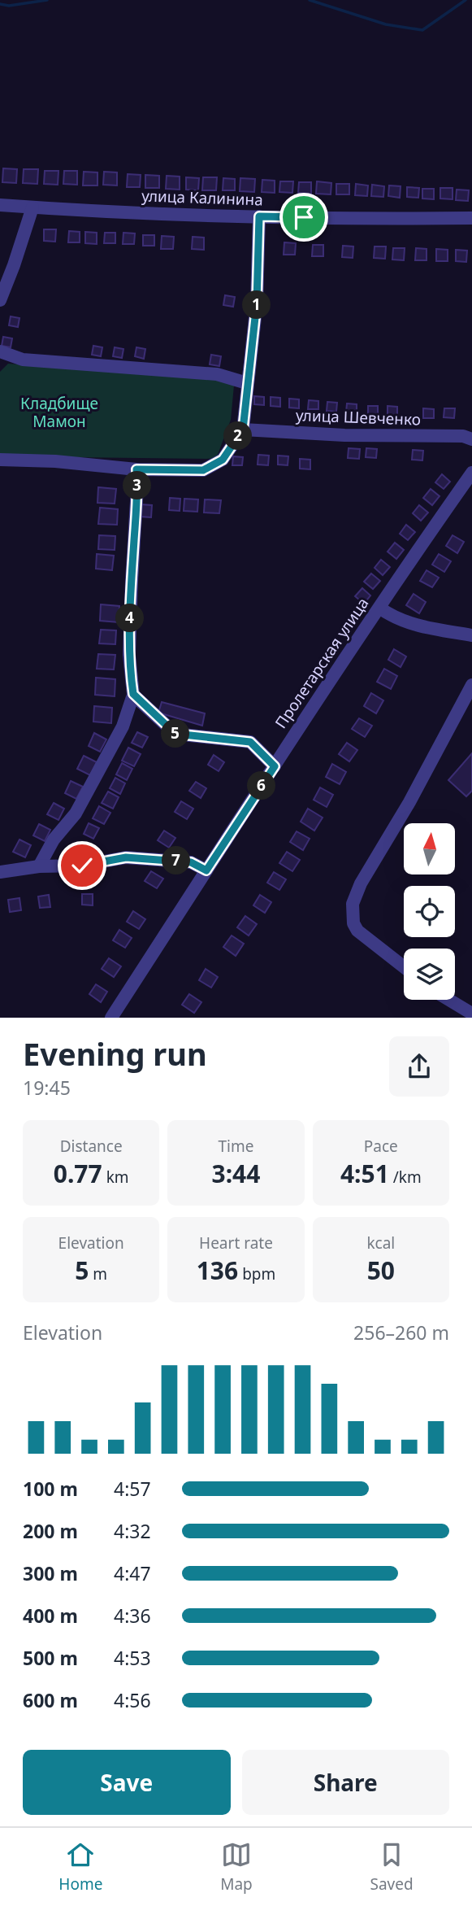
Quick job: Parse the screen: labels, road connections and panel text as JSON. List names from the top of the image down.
{
  "streets": {
    "street": ["улица Калинина", "улица Шевченко", "Пролетарская улица"]
  },
  "parks": ["Кладбище Мамон"],
  "north": "top",
  "page": {
    "pins": [
      "1",
      "2",
      "3",
      "4",
      "5",
      "6",
      "7"
    ],
    "heading": ["Evening run", "19:45"],
    "stats": [
      ["Distance", "0.77 km"],
      ["Time", "3:44"],
      ["Pace", "4:51 /km"],
      ["Elevation", "5 m"],
      ["Heart rate", "136 bpm"],
      ["kcal", "50"]
    ],
    "chart": ["Elevation", "256–260 m"],
    "list": [
      {
        "name": "100 m",
        "note": "4:57"
      },
      {
        "name": "200 m",
        "note": "4:32"
      },
      {
        "name": "300 m",
        "note": "4:47"
      },
      {
        "name": "400 m",
        "note": "4:36"
      },
      {
        "name": "500 m",
        "note": "4:53"
      },
      {
        "name": "600 m",
        "note": "4:56"
      }
    ],
    "buttons": ["Save", "Share"],
    "tabs": ["Home", "Map", "Saved"]
  }
}
